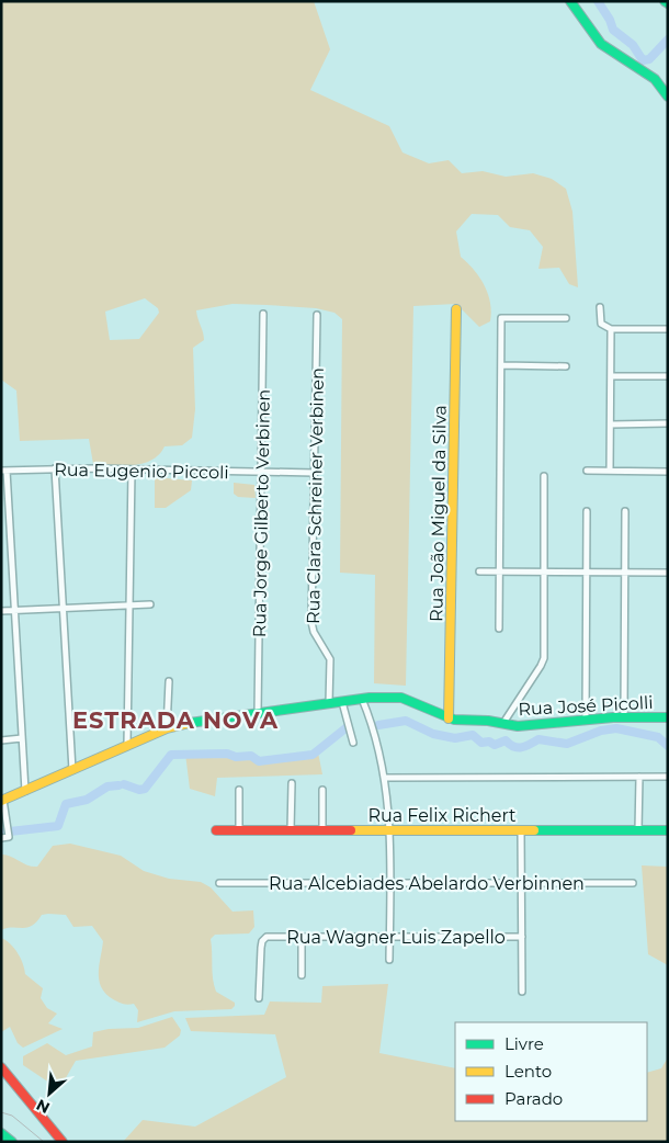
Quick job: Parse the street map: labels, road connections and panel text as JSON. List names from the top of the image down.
{
  "streets": {
    "main road": ["Rua João Miguel da Silva", "Rua José Picolli", "Rua Felix Richert"],
    "street": [
      "Rua Eugenio Piccoli",
      "Rua Clara Schreiner Verbinen",
      "Rua Jorge Gilberto Verbinen",
      "Rua Alcebiades Abelardo Verbinnen",
      "Rua Wagner Luis Zapello"
    ]
  },
  "crossings": [
    ["Rua Eugenio Piccoli", "Rua Clara Schreiner Verbinen"],
    ["Rua Eugenio Piccoli", "Rua Jorge Gilberto Verbinen"],
    ["Rua Clara Schreiner Verbinen", "Rua José Picolli"],
    ["Rua Jorge Gilberto Verbinen", "Rua José Picolli"],
    ["Rua João Miguel da Silva", "Rua José Picolli"]
  ],
  "districts": ["ESTRADA NOVA"],
  "legend": ["Livre", "Lento", "Parado"],
  "north": "bottom left"
}
